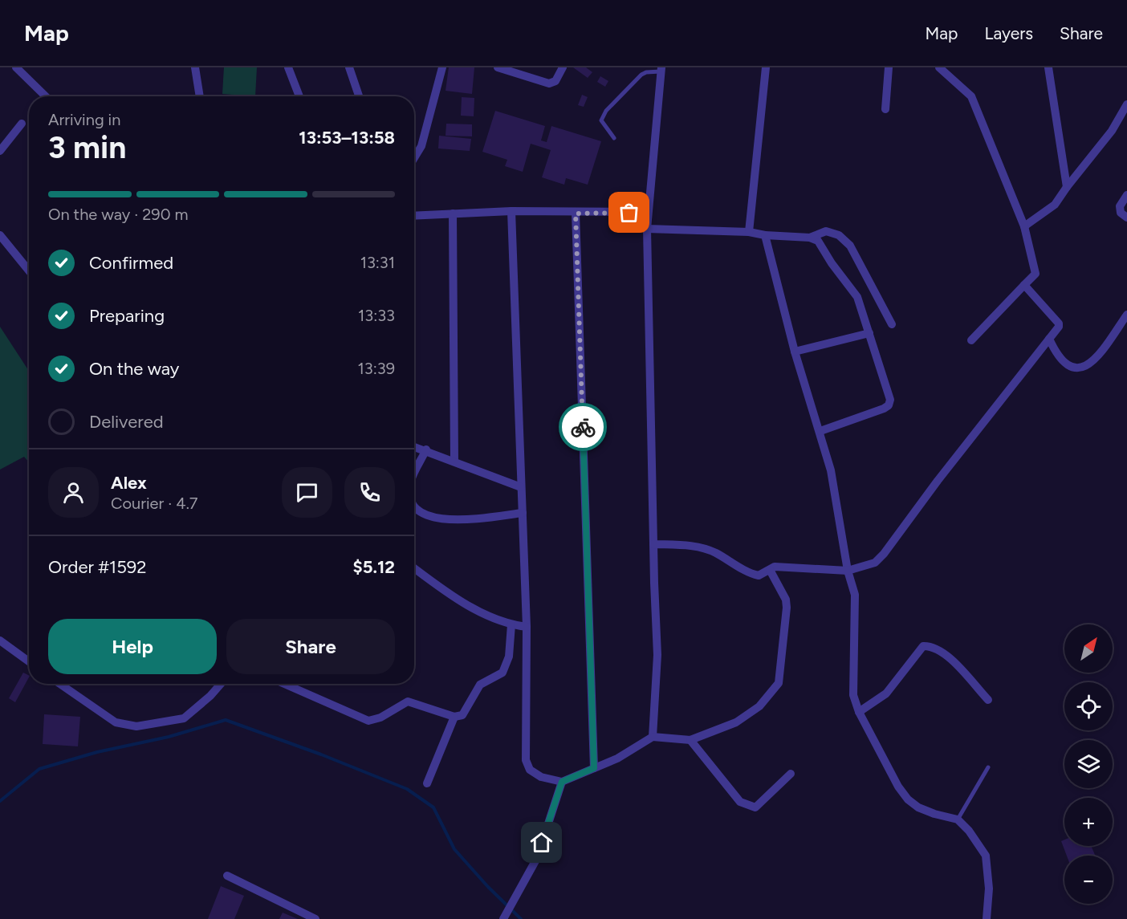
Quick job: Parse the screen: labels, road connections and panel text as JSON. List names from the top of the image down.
{
  "north": "top right",
  "page": {
    "header": "Map",
    "nav": ["Map", "Layers", "Share"],
    "heading": ["3 min", "Arriving in", "13:53–13:58"],
    "panel": [
      "Alex",
      "Courier · 4.7",
      "Order #1592",
      "$5.12"
    ],
    "bar": "On the way · 290 m",
    "list": [
      ["Confirmed", "13:31"],
      ["Preparing", "13:33"],
      ["On the way", "13:39"],
      "Delivered"
    ],
    "buttons": ["Help", "Share"],
    "map_buttons": ["+", "−"]
  }
}
